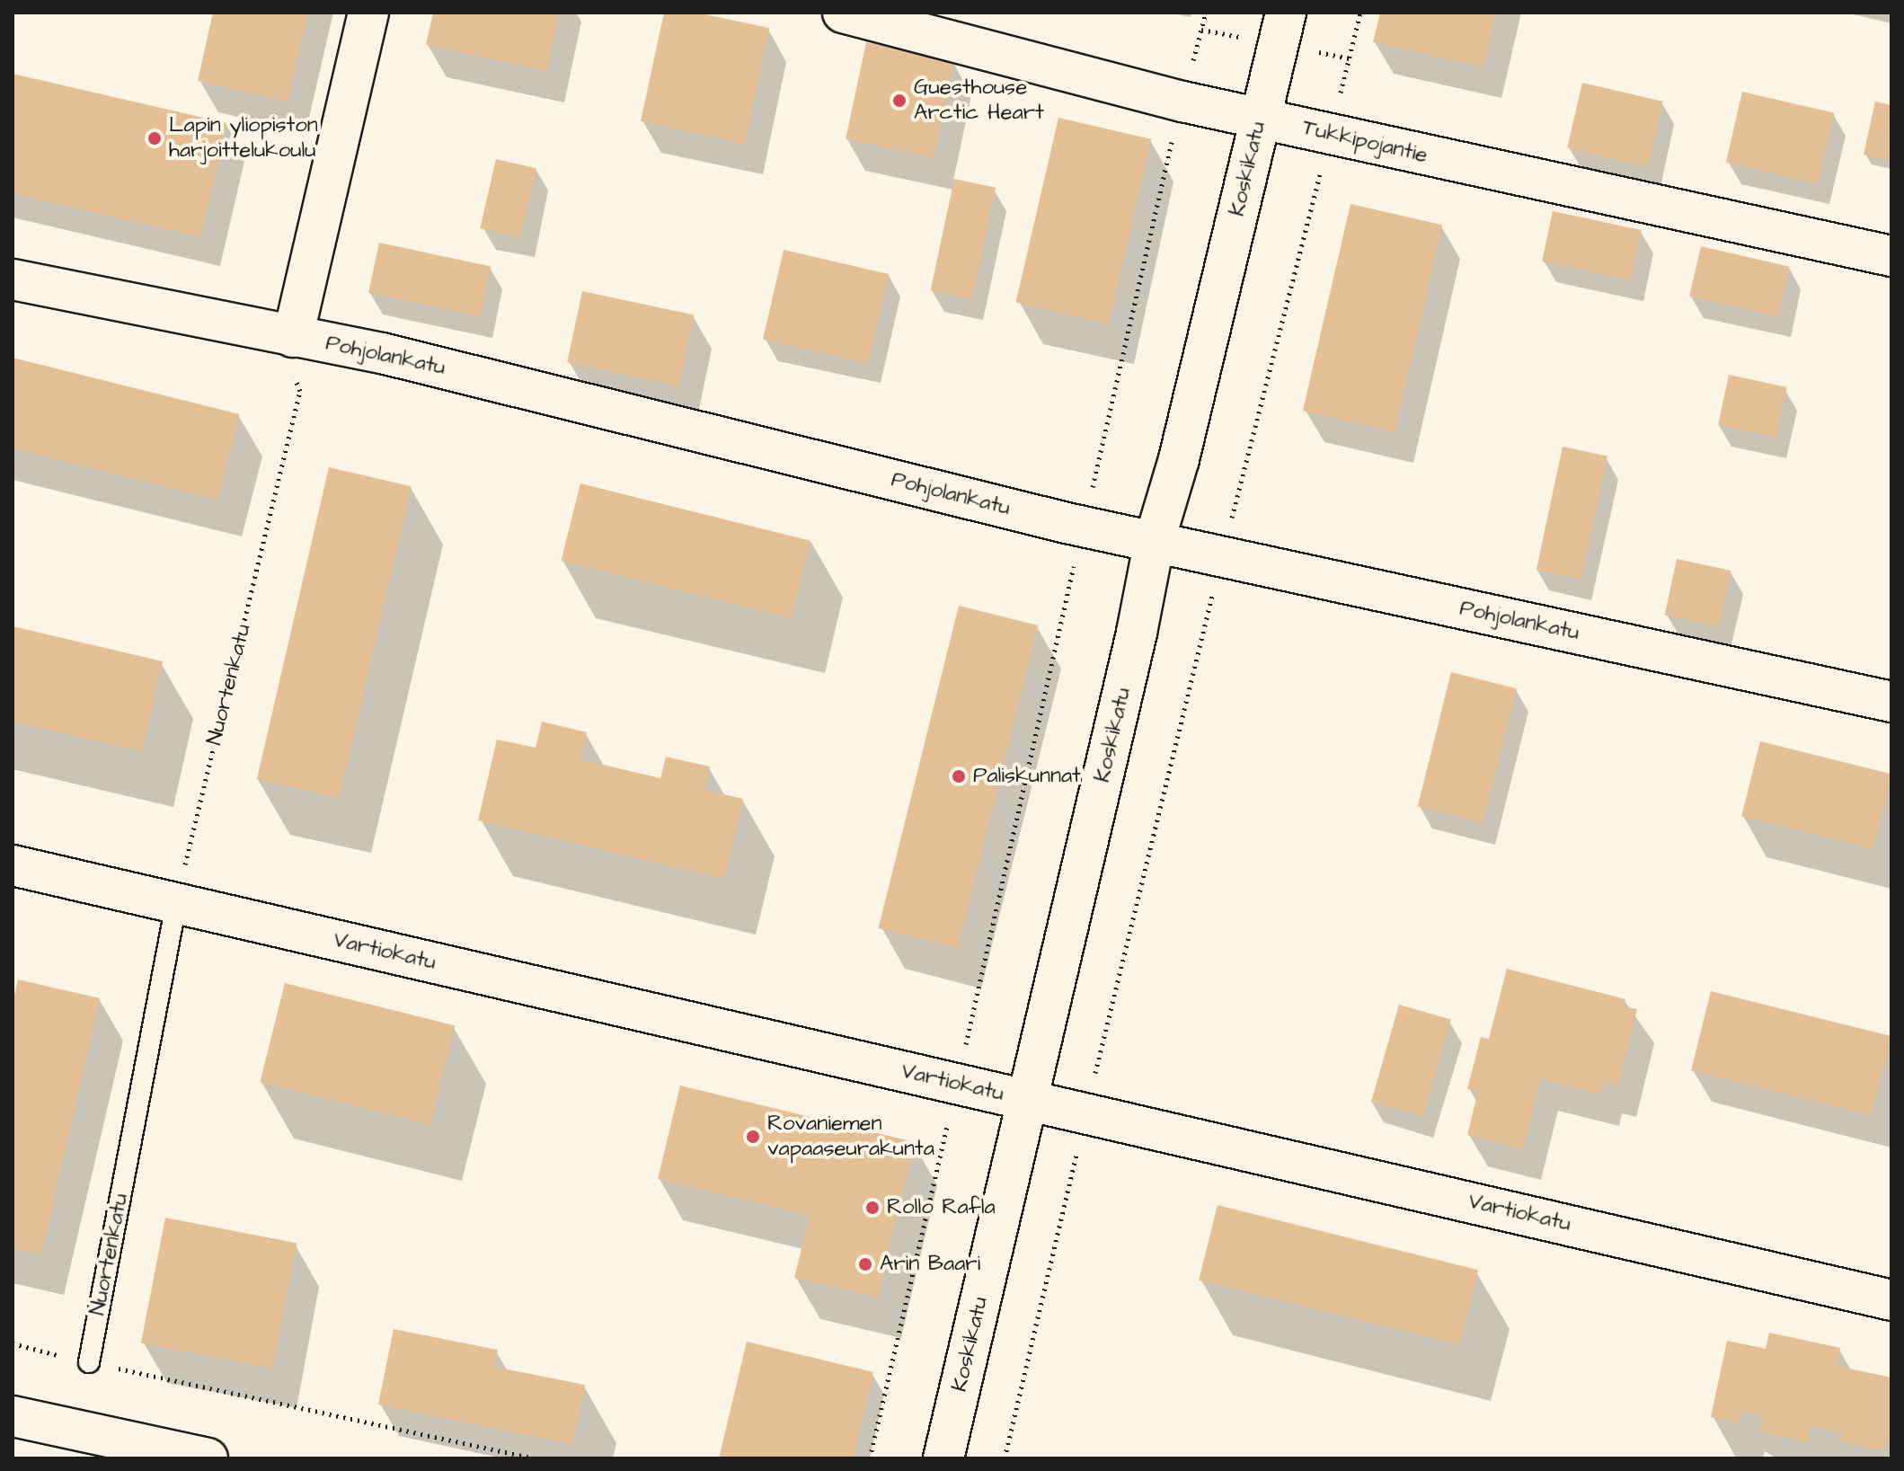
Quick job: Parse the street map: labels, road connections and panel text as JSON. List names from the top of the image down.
{
  "streets": {
    "street": [
      "Tukkipojantie",
      "Koskikatu",
      "Pohjolankatu",
      "Vartiokatu"
    ],
    "lane": ["Nuortenkatu"]
  },
  "crossings": [
    ["Tukkipojantie", "Koskikatu"],
    ["Koskikatu", "Pohjolankatu"],
    ["Koskikatu", "Vartiokatu"],
    ["Pohjolankatu", "Nuortenkatu"],
    ["Nuortenkatu", "Vartiokatu"]
  ],
  "places": [
    "Guesthouse Arctic Heart",
    "Lapin yliopiston harjoittelukoulu",
    "Paliskunnat",
    "Rovaniemen vapaaseurakunta",
    "Rollo Rafla",
    "Arin Baari"
  ]
}
